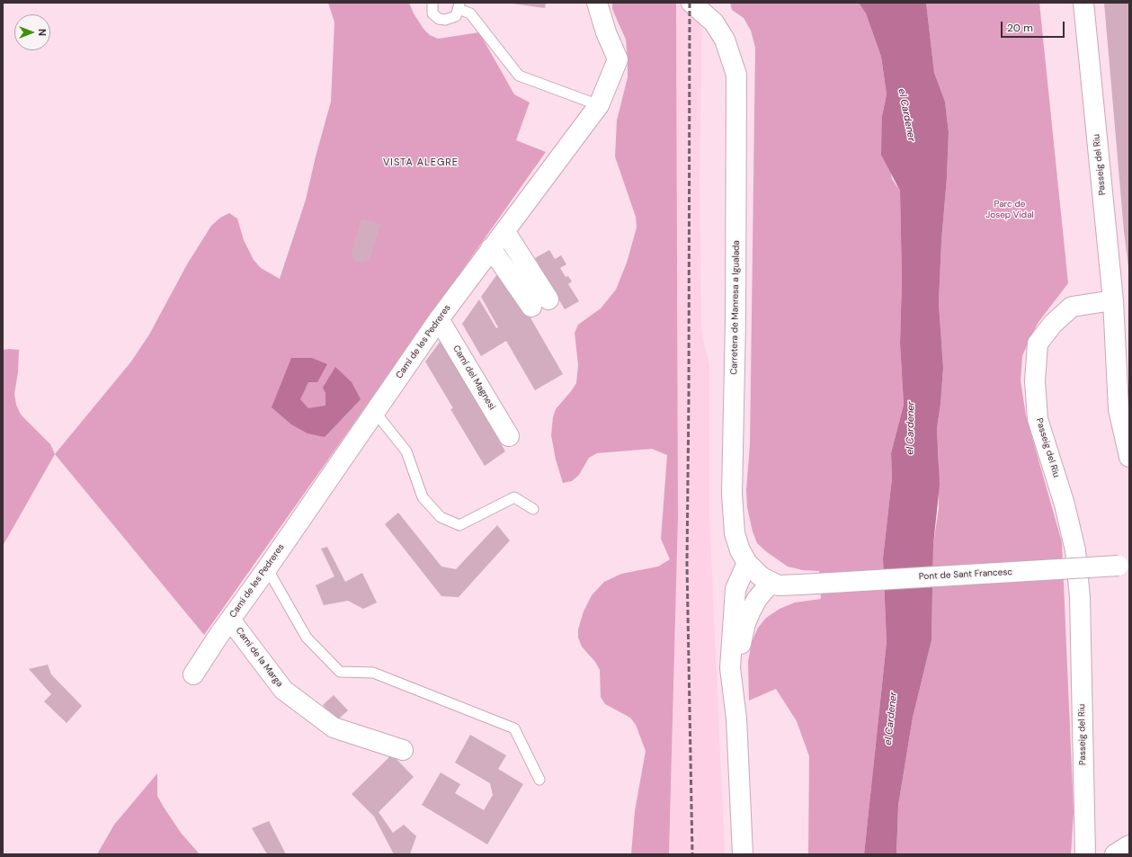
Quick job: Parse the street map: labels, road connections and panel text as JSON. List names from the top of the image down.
{
  "streets": {
    "street": [
      "Passeig del Riu",
      "Carretera de Manresa a Igualada",
      "Camí de les Pedreres",
      "Camí del Magnesi",
      "Pont de Sant Francesc",
      "Camí de la Marga"
    ]
  },
  "crossings": [
    ["Carretera de Manresa a Igualada", "Pont de Sant Francesc"],
    ["Camí de les Pedreres", "Camí del Magnesi"],
    ["Camí de les Pedreres", "Camí de la Marga"]
  ],
  "districts": ["VISTA ALEGRE"],
  "water": ["el Cardener"],
  "parks": ["Parc de Josep Vidal"],
  "scale_bar": "20 m",
  "north": "right"
}
